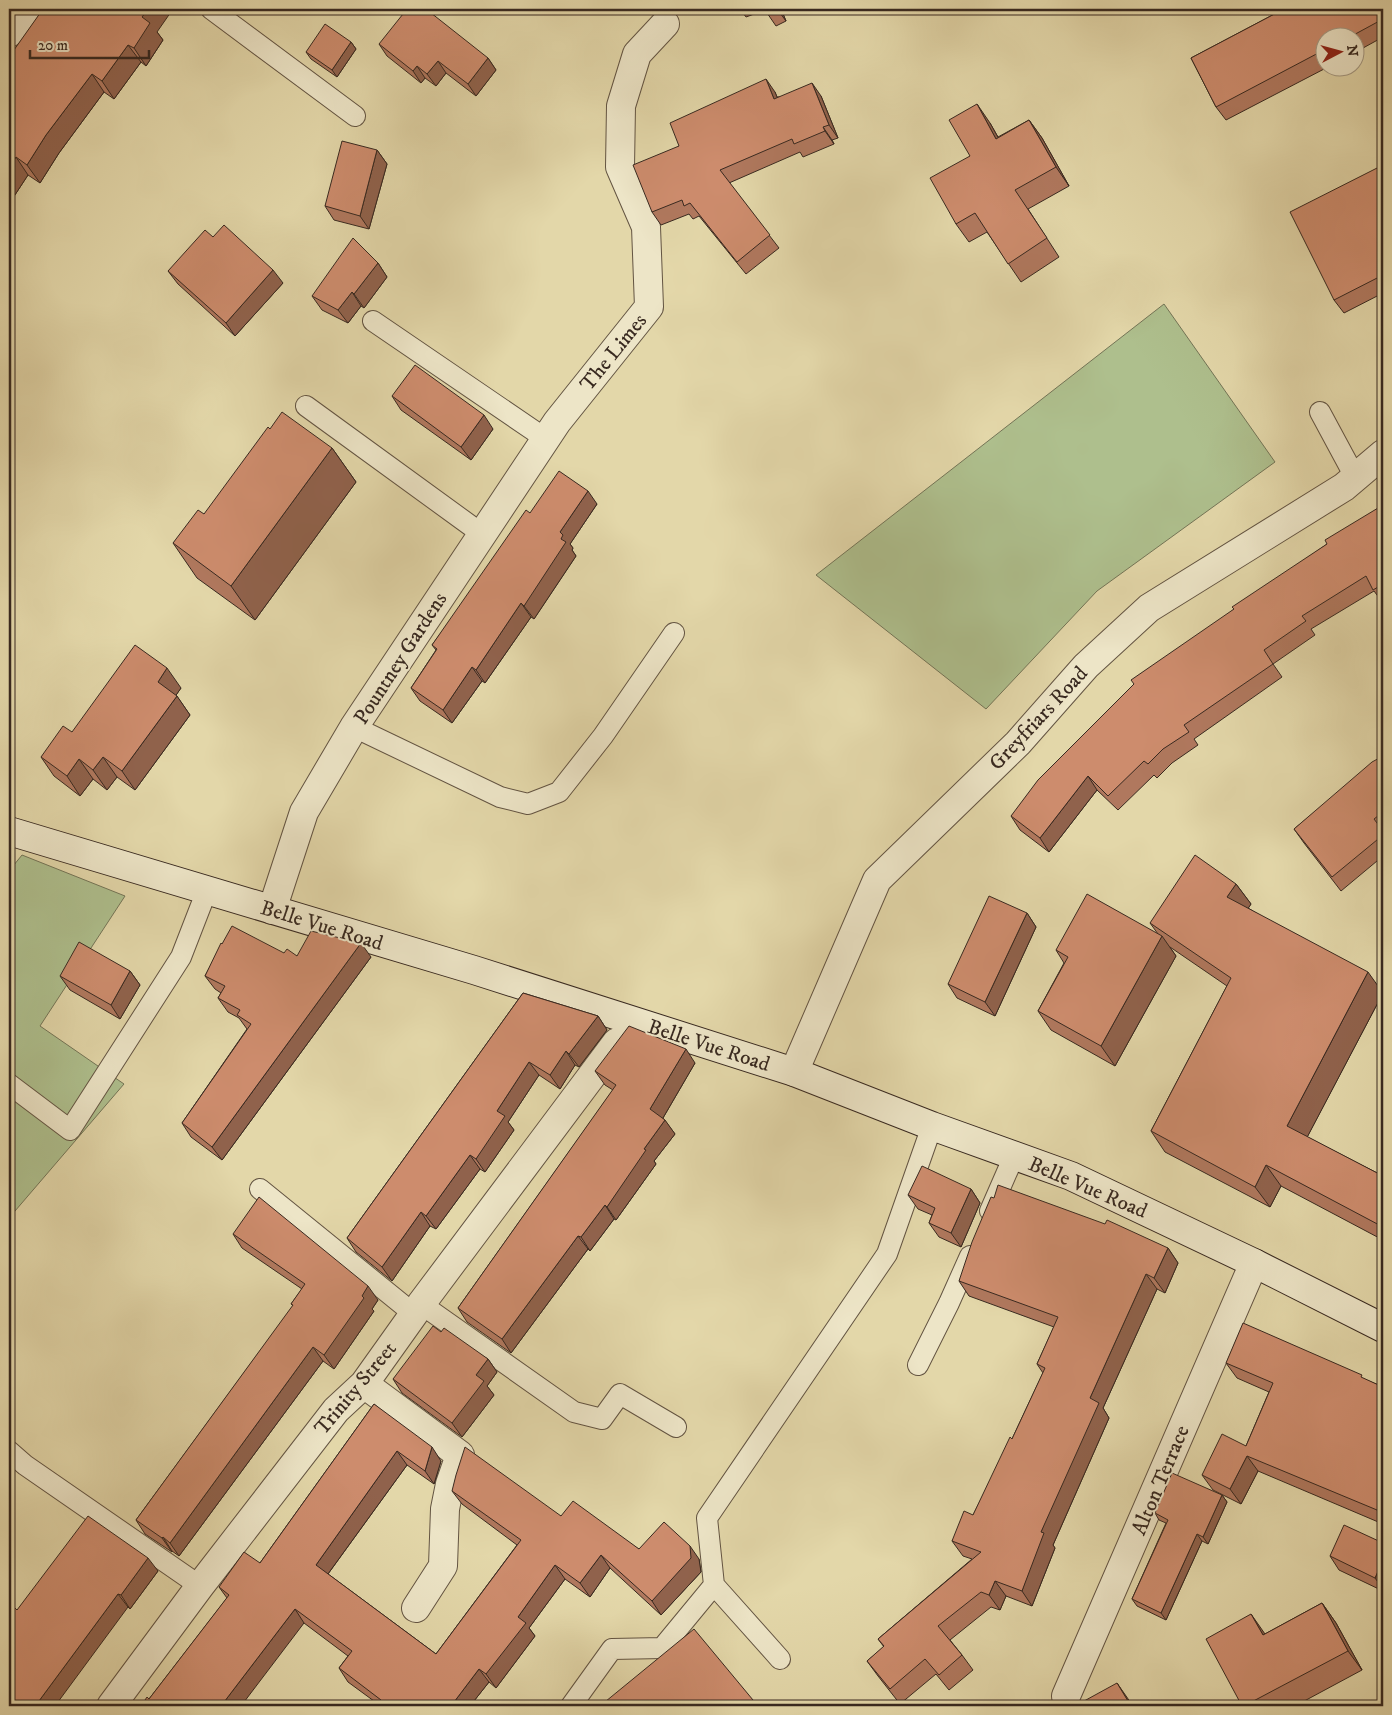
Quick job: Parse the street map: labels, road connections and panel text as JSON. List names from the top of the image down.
{
  "streets": {
    "street": [
      "The Limes",
      "Pountney Gardens",
      "Greyfriars Road",
      "Belle Vue Road",
      "Trinity Street",
      "Alton Terrace"
    ]
  },
  "crossings": [
    ["The Limes", "Pountney Gardens"],
    ["Pountney Gardens", "Belle Vue Road"],
    ["Greyfriars Road", "Belle Vue Road"],
    ["Belle Vue Road", "Trinity Street"],
    ["Belle Vue Road", "Alton Terrace"]
  ],
  "scale_bar": "20 m",
  "north": "right"
}
